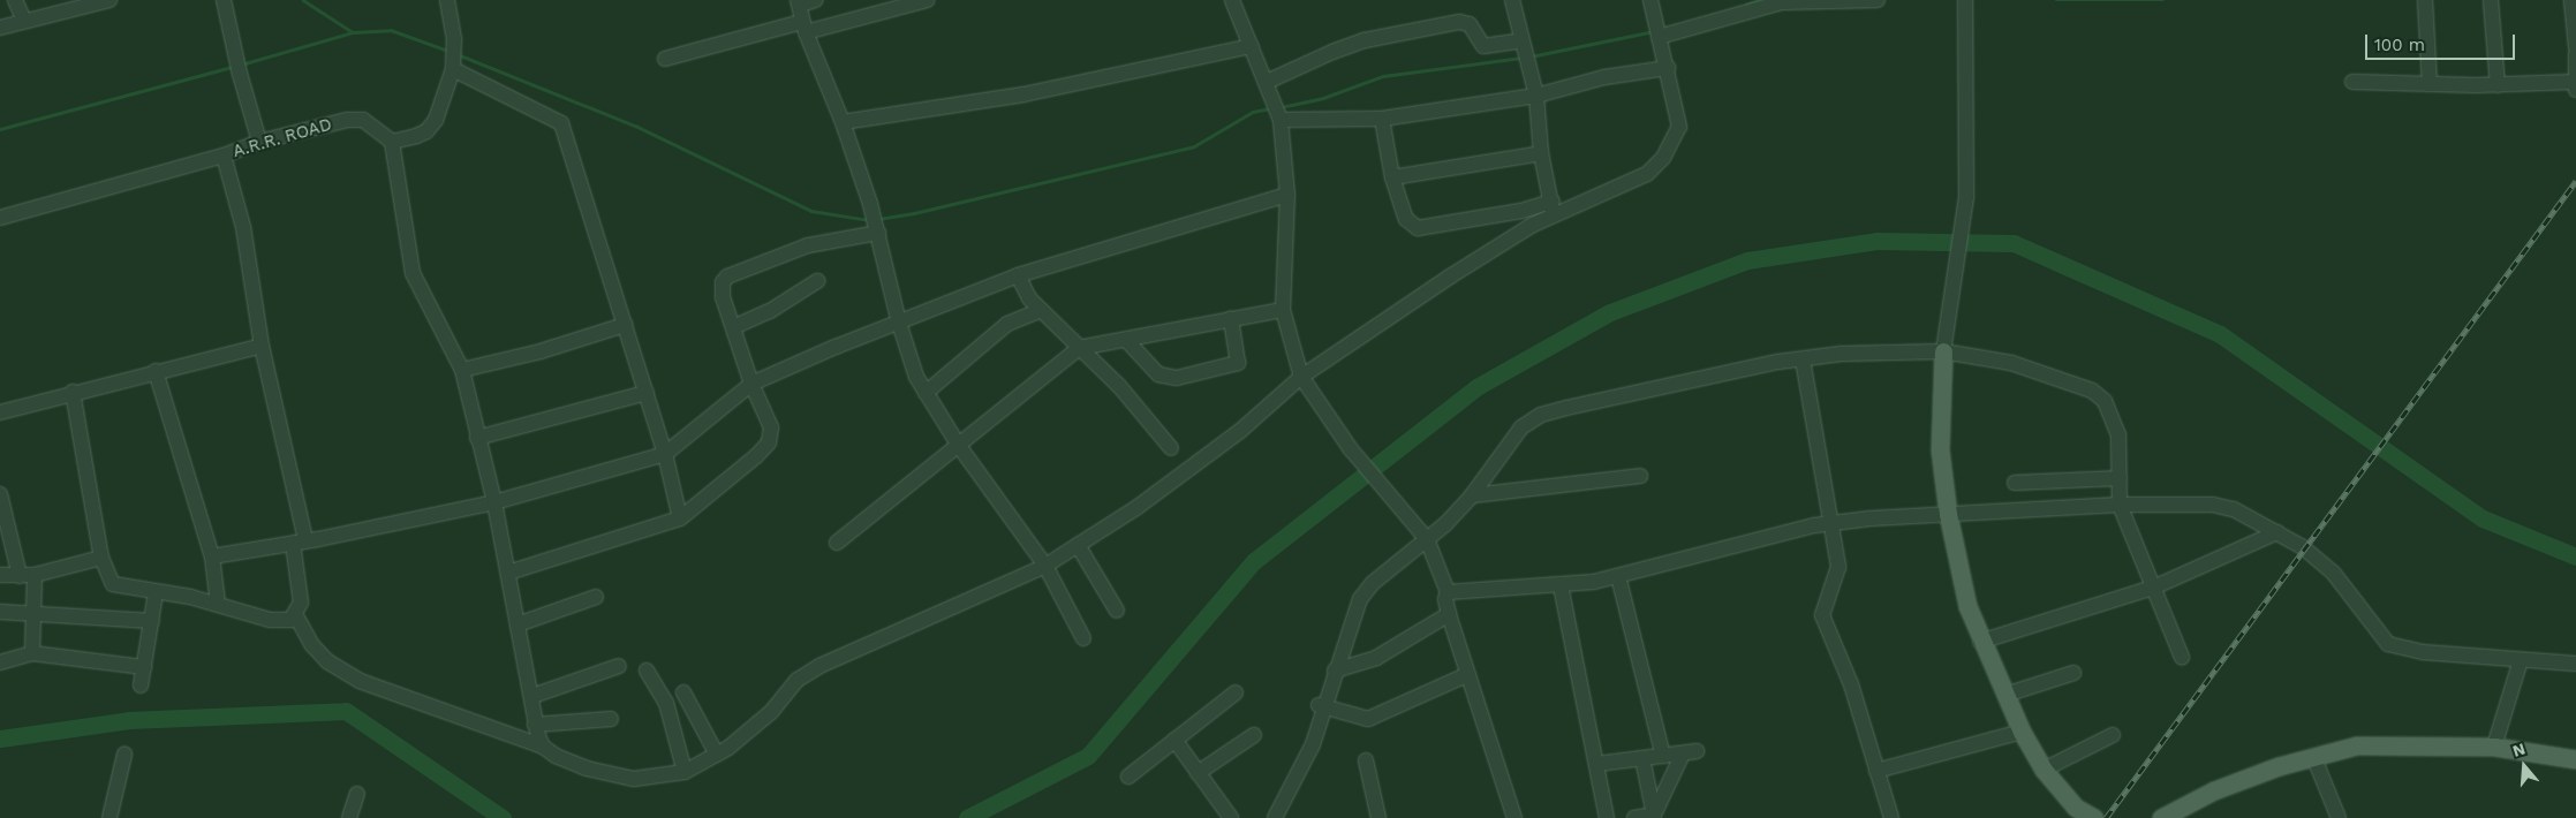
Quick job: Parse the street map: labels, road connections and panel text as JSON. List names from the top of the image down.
{
  "streets": {
    "street": ["A.R.R. ROAD"]
  },
  "scale_bar": "100 m",
  "north": "top"
}
